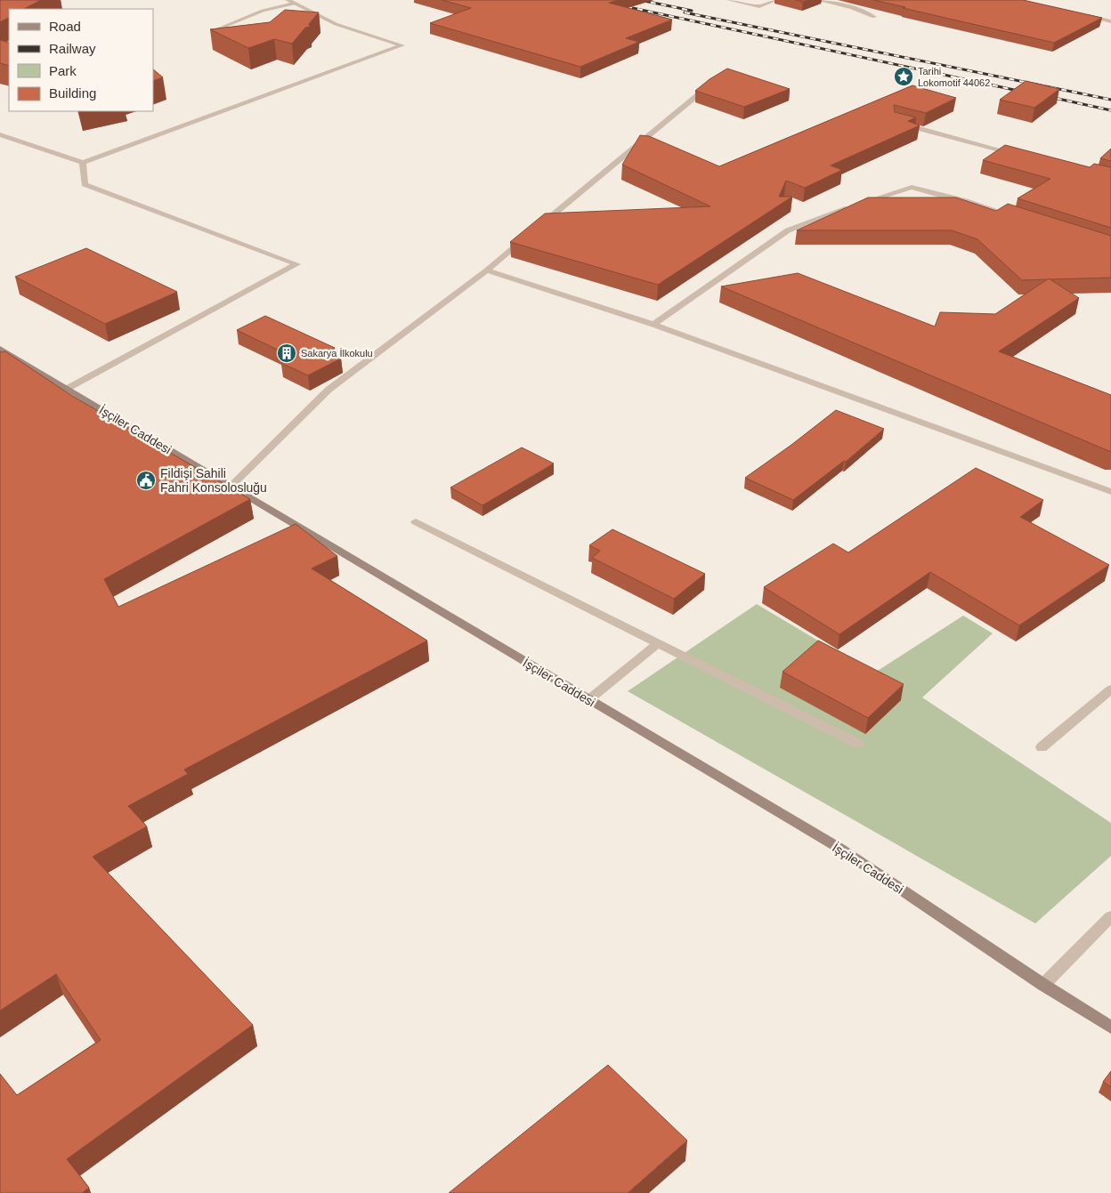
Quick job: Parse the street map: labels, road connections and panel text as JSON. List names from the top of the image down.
{
  "streets": {
    "street": ["İşçiler Caddesi"]
  },
  "places": {
    "place": ["Tarihi Lokomotif 44062"],
    "building": ["Sakarya İlkokulu"],
    "public building": ["Fildişi Sahili Fahri Konsolosluğu"]
  },
  "legend": [
    "Road",
    "Railway",
    "Park",
    "Building"
  ]
}
